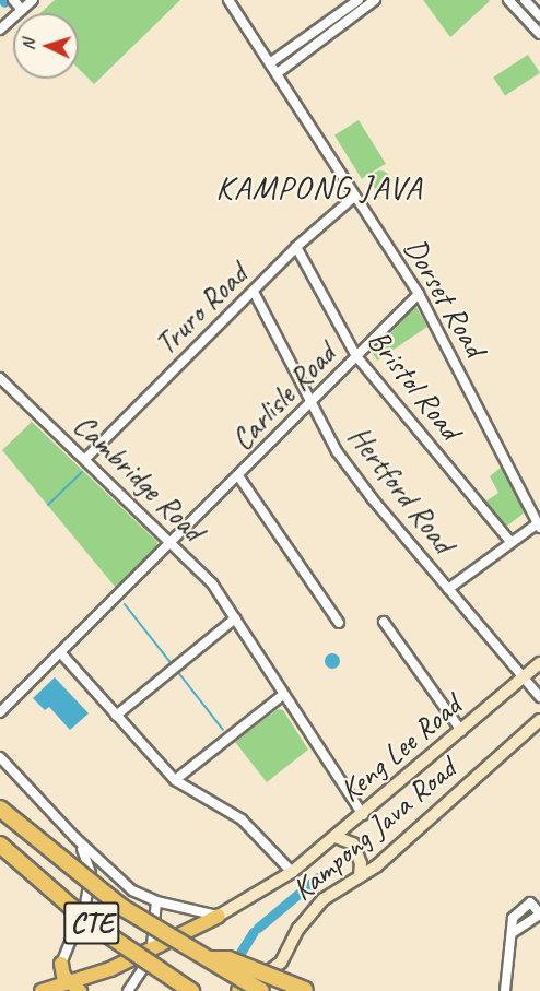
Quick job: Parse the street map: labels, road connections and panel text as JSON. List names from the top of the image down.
{
  "streets": {
    "highway": ["CTE"],
    "main road": ["Keng Lee Road", "Kampong Java Road"],
    "street": [
      "Dorset Road",
      "Truro Road",
      "Bristol Road",
      "Carlisle Road",
      "Cambridge Road",
      "Hertford Road"
    ]
  },
  "crossings": [
    ["Dorset Road", "Truro Road"],
    ["Dorset Road", "Carlisle Road"],
    ["Truro Road", "Bristol Road"],
    ["Truro Road", "Cambridge Road"],
    ["Truro Road", "Hertford Road"],
    ["Bristol Road", "Carlisle Road"],
    ["Carlisle Road", "Cambridge Road"],
    ["Carlisle Road", "Hertford Road"],
    ["Cambridge Road", "Keng Lee Road"],
    ["Hertford Road", "Keng Lee Road"],
    ["Kampong Java Road", "CTE"]
  ],
  "districts": ["KAMPONG JAVA"],
  "north": "left"
}
